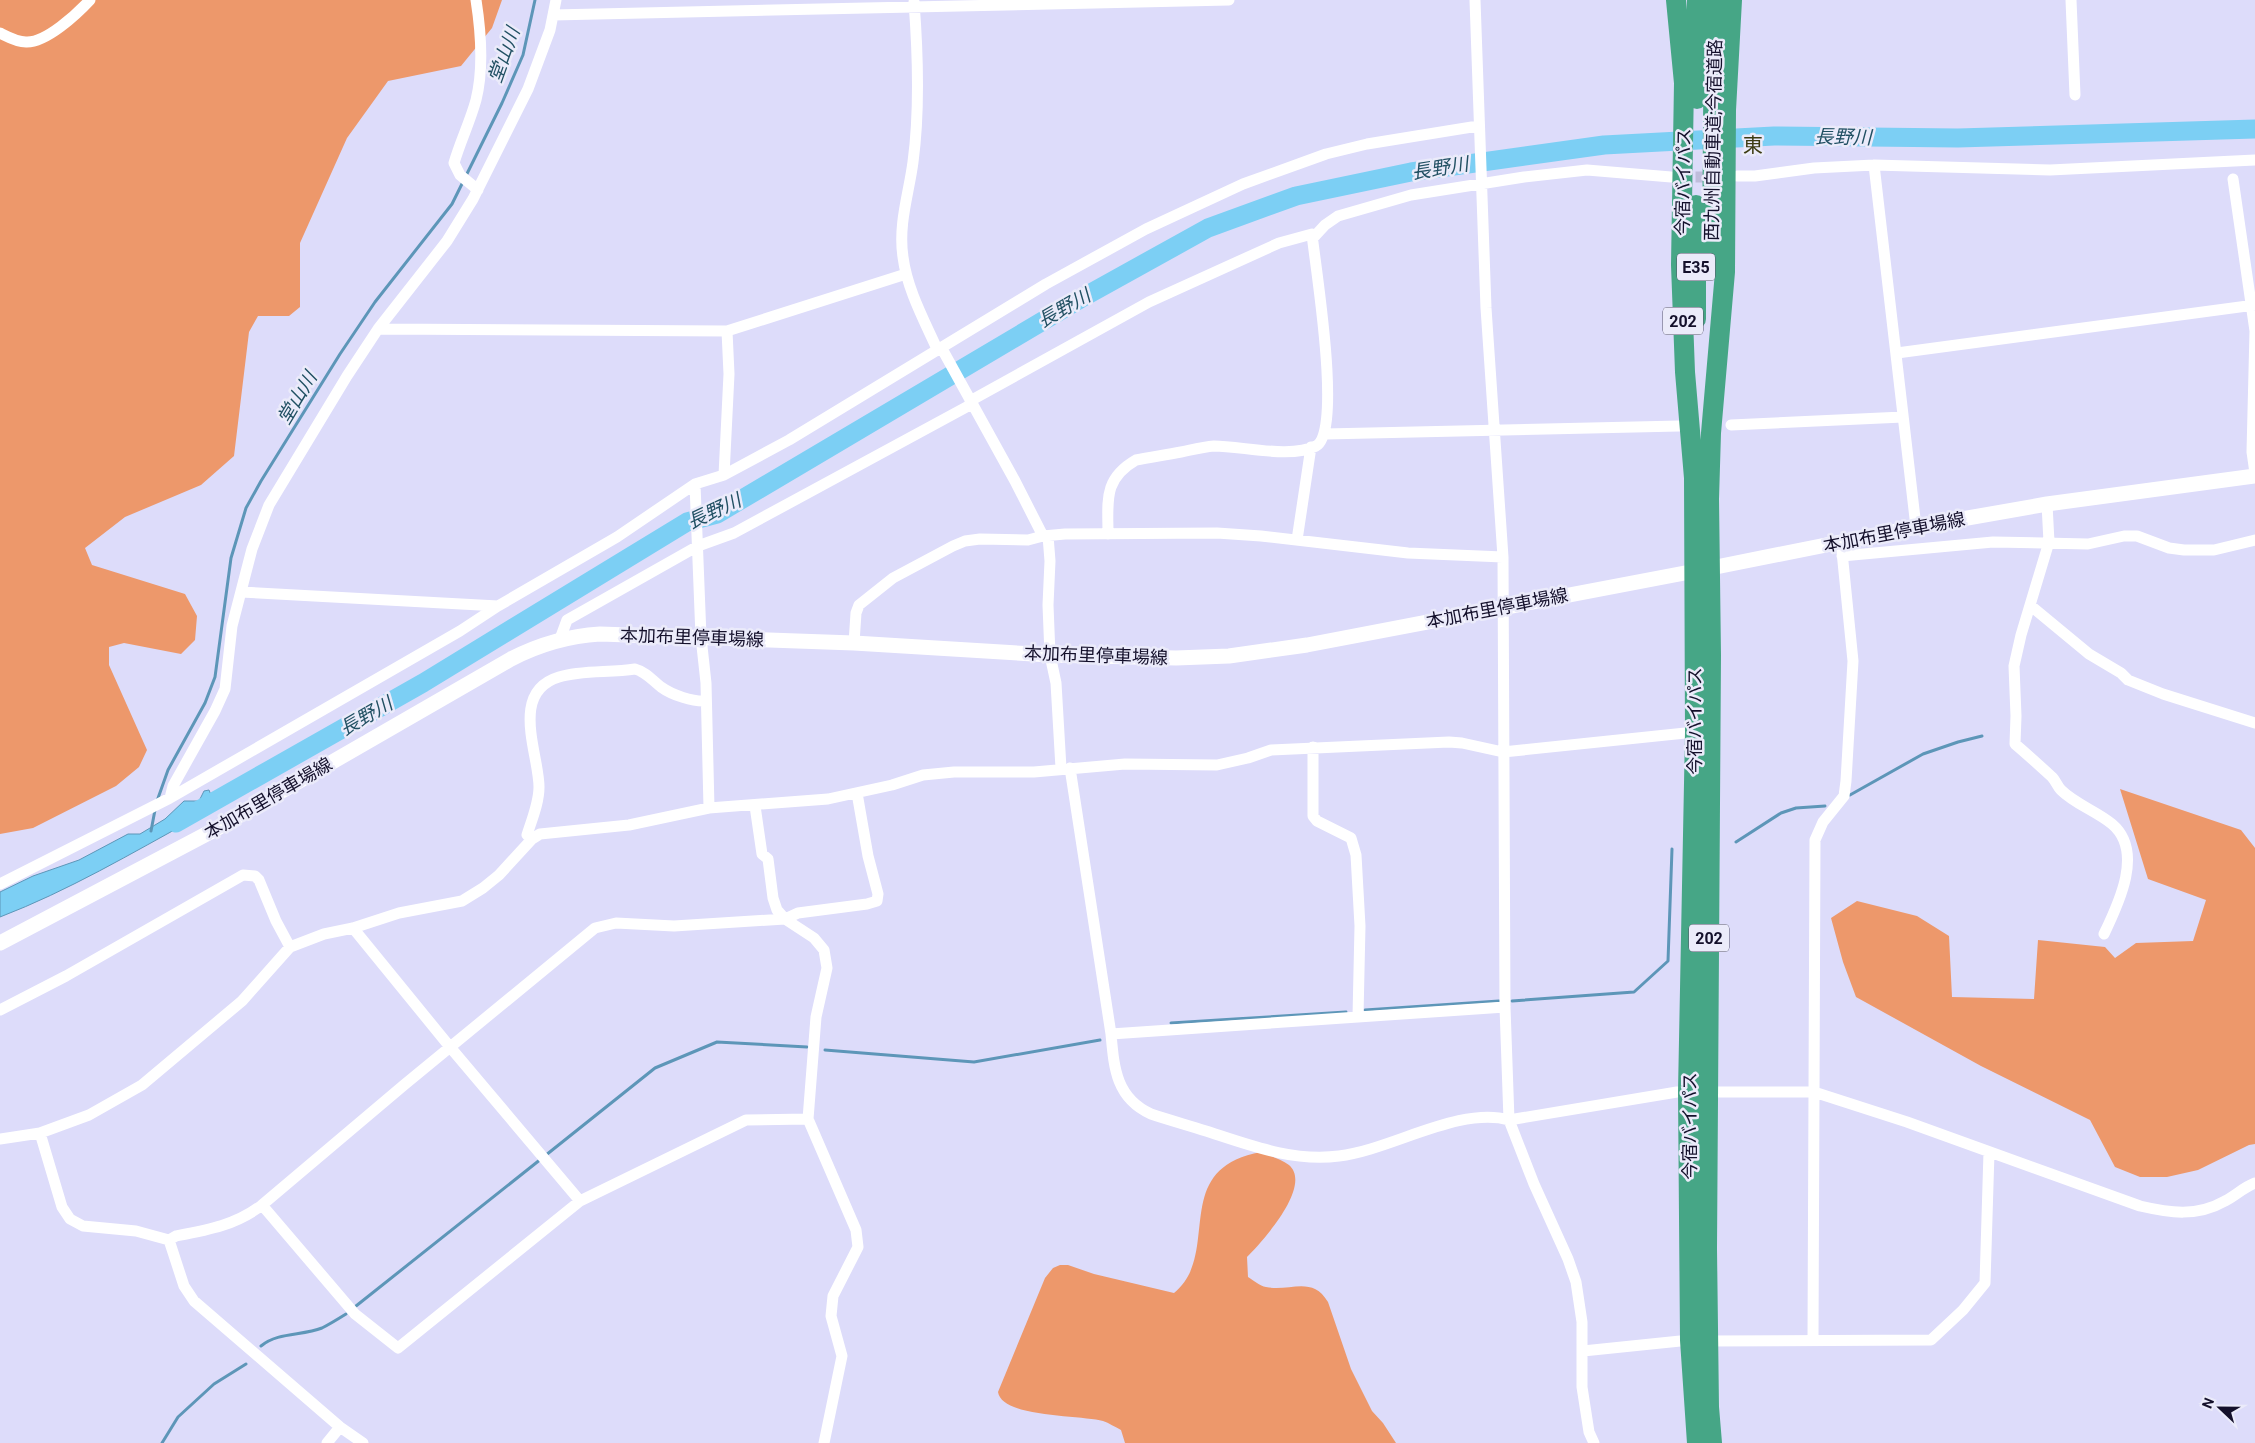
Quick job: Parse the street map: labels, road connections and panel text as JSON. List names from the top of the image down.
{
  "streets": {
    "highway": [
      "西九州自動車道;今宿道路",
      "今宿バイパス",
      "E35",
      "202"
    ],
    "main road": ["本加布里停車場線"]
  },
  "crossings": [
    ["西九州自動車道;今宿道路", "今宿バイパス"],
    ["今宿バイパス", "本加布里停車場線"]
  ],
  "districts": ["東"],
  "water": ["堂山川", "長野川"],
  "north": "left"
}
